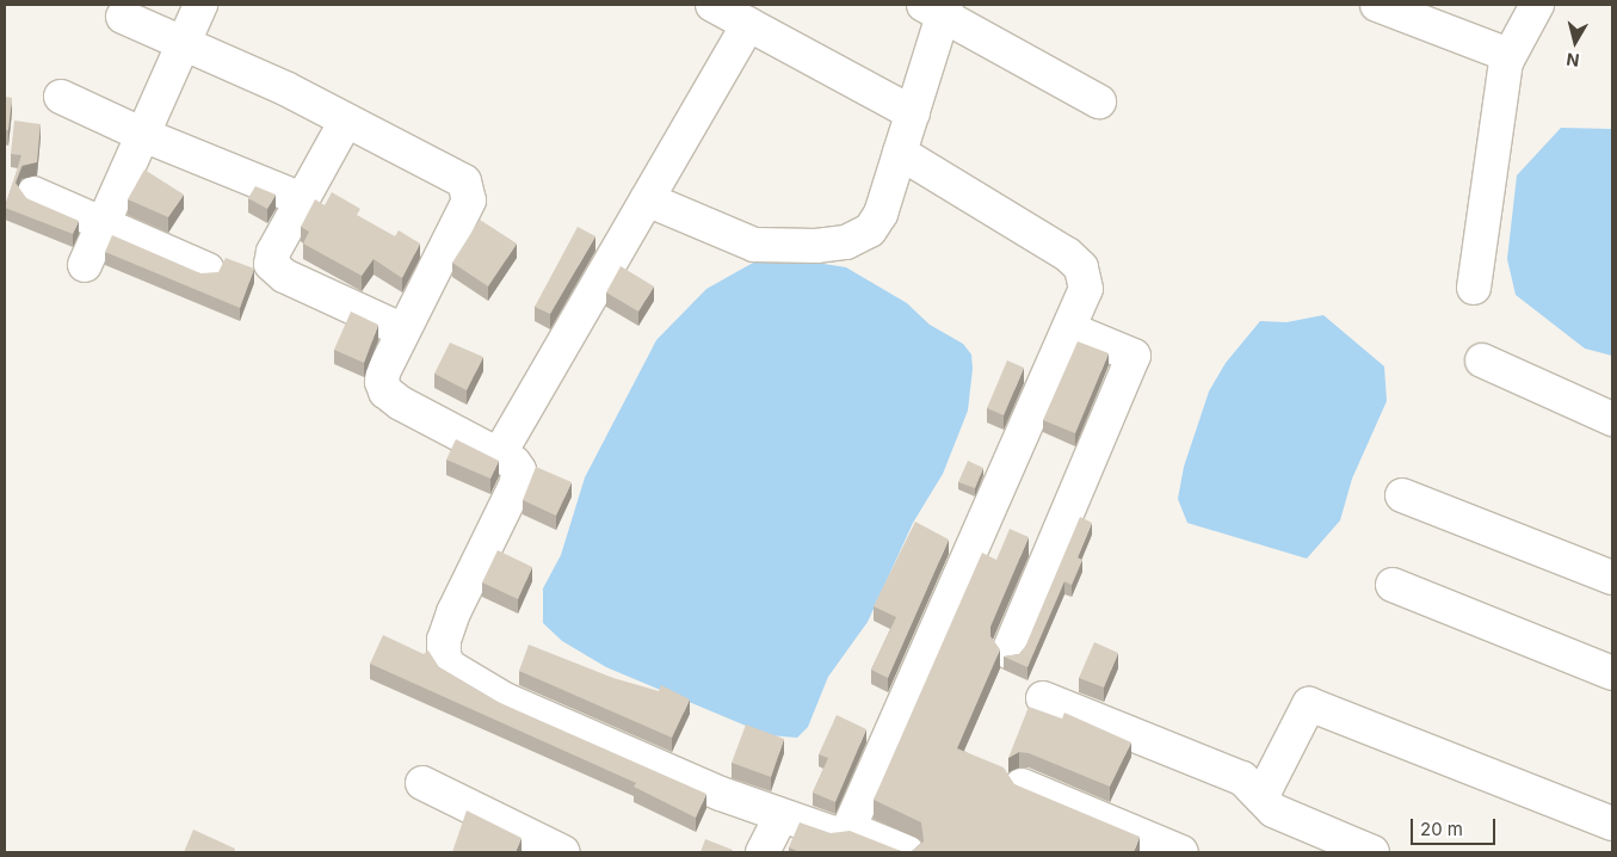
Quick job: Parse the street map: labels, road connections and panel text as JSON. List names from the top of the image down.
{
  "scale_bar": "20 m",
  "north": "bottom"
}
